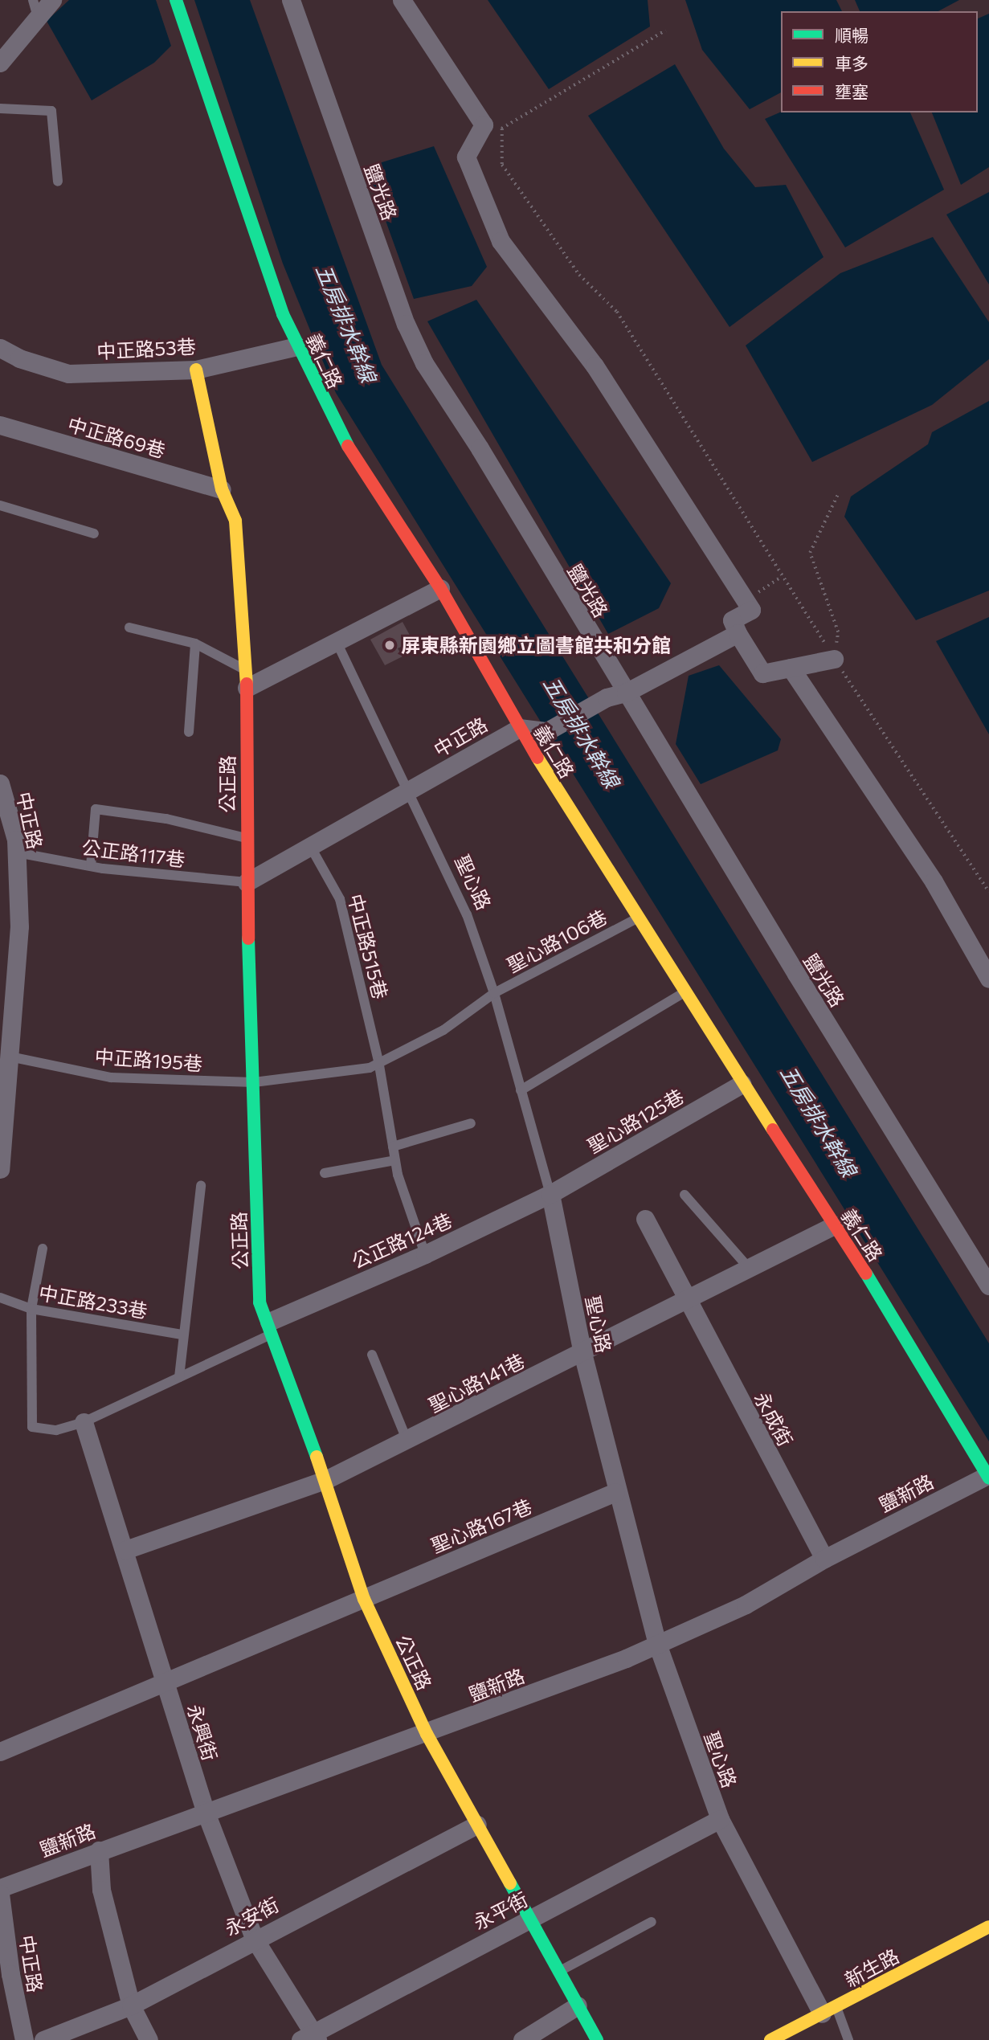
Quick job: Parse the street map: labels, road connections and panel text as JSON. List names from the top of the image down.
{
  "streets": {
    "street": [
      "鹽光路",
      "中正路53巷",
      "義仁路",
      "中正路69巷",
      "中正路",
      "公正路",
      "聖心路",
      "聖心路125巷",
      "公正路124巷",
      "聖心路141巷",
      "永成街",
      "鹽新路",
      "聖心路167巷",
      "永興街",
      "永平街",
      "永安街",
      "新生路"
    ],
    "lane": [
      "公正路117巷",
      "聖心路106巷",
      "中正路515巷",
      "中正路195巷",
      "中正路233巷"
    ]
  },
  "crossings": [
    ["中正路53巷", "義仁路"],
    ["中正路53巷", "公正路"],
    ["義仁路", "中正路"],
    ["義仁路", "聖心路106巷"],
    ["義仁路", "聖心路125巷"],
    ["義仁路", "聖心路141巷"],
    ["義仁路", "鹽新路"],
    ["中正路69巷", "公正路"],
    ["中正路", "公正路"],
    ["中正路", "公正路117巷"],
    ["中正路", "聖心路"],
    ["中正路", "中正路515巷"],
    ["中正路", "中正路195巷"],
    ["公正路", "公正路117巷"],
    ["公正路", "中正路195巷"],
    ["公正路", "公正路124巷"],
    ["公正路", "聖心路141巷"],
    ["公正路", "鹽新路"],
    ["公正路", "聖心路167巷"],
    ["公正路", "永平街"],
    ["公正路", "永安街"],
    ["聖心路", "聖心路106巷"],
    ["聖心路", "聖心路125巷"],
    ["聖心路", "公正路124巷"],
    ["聖心路", "聖心路141巷"],
    ["聖心路", "鹽新路"],
    ["聖心路", "聖心路167巷"],
    ["聖心路", "永平街"],
    ["聖心路", "新生路"],
    ["聖心路106巷", "中正路515巷"],
    ["聖心路106巷", "中正路195巷"],
    ["中正路515巷", "中正路195巷"],
    ["中正路515巷", "公正路124巷"],
    ["聖心路125巷", "公正路124巷"],
    ["聖心路141巷", "永成街"],
    ["聖心路141巷", "永興街"],
    ["永成街", "鹽新路"],
    ["鹽新路", "永興街"],
    ["聖心路167巷", "永興街"],
    ["永興街", "永平街"],
    ["永興街", "永安街"]
  ],
  "water": ["五房排水幹線"],
  "places": ["屏東縣新園鄉立圖書館共和分館"],
  "legend": ["順暢", "車多", "壅塞"]
}
